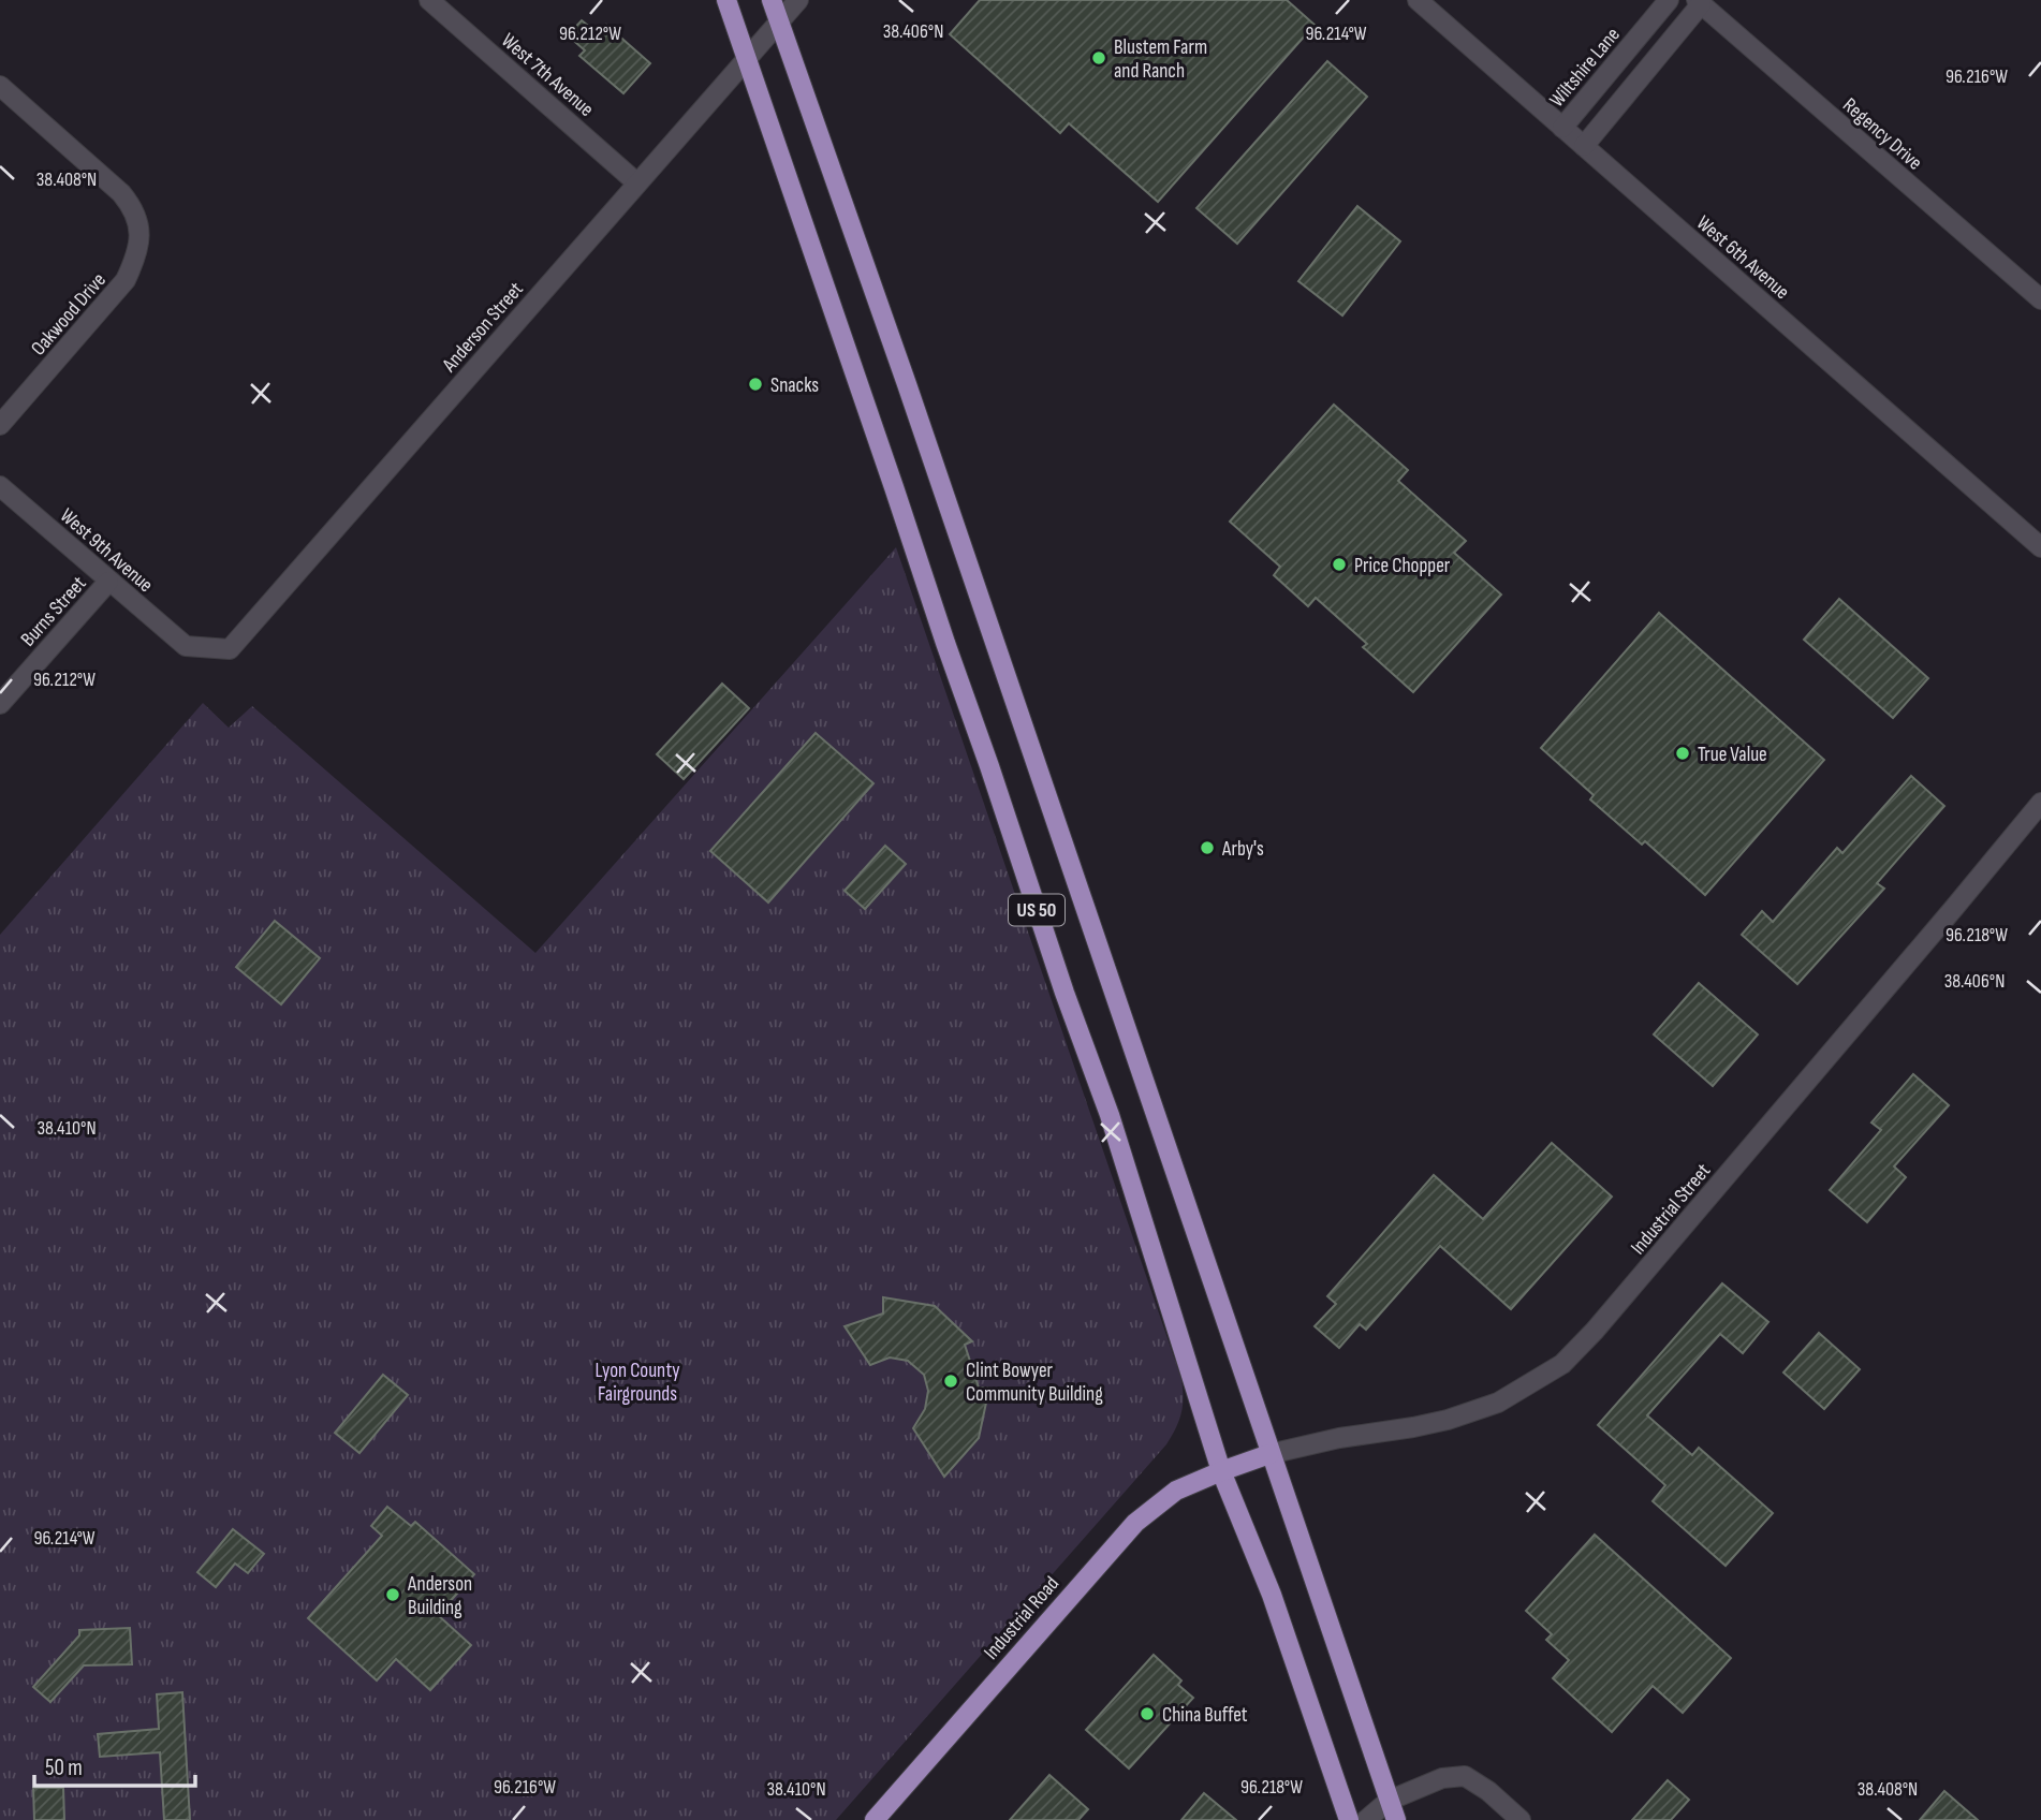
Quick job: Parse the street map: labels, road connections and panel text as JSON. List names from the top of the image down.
{
  "streets": {
    "main road": ["US 50", "Industrial Street", "Industrial Road"],
    "street": [
      "Wiltshire Lane",
      "West 7th Avenue",
      "Regency Drive",
      "West 6th Avenue",
      "Oakwood Drive",
      "Anderson Street",
      "West 9th Avenue",
      "Burns Street"
    ]
  },
  "crossings": [
    ["Wiltshire Lane", "West 6th Avenue"],
    ["West 7th Avenue", "Anderson Street"],
    ["Anderson Street", "West 9th Avenue"],
    ["Anderson Street", "US 50"],
    ["West 9th Avenue", "Burns Street"],
    ["US 50", "Industrial Street"],
    ["US 50", "Industrial Road"],
    ["Industrial Street", "Industrial Road"]
  ],
  "parks": ["Lyon County Fairgrounds"],
  "places": [
    "Blustem Farm and Ranch",
    "Snacks",
    "Price Chopper",
    "True Value",
    "Arby's",
    "Clint Bowyer Community Building",
    "Anderson Building",
    "China Buffet"
  ],
  "scale_bar": "50 m",
  "coordinates": [
    "38.406°N",
    "96.212°W",
    "96.214°W",
    "96.216°W",
    "38.408°N",
    "96.218°W",
    "38.410°N"
  ]
}
